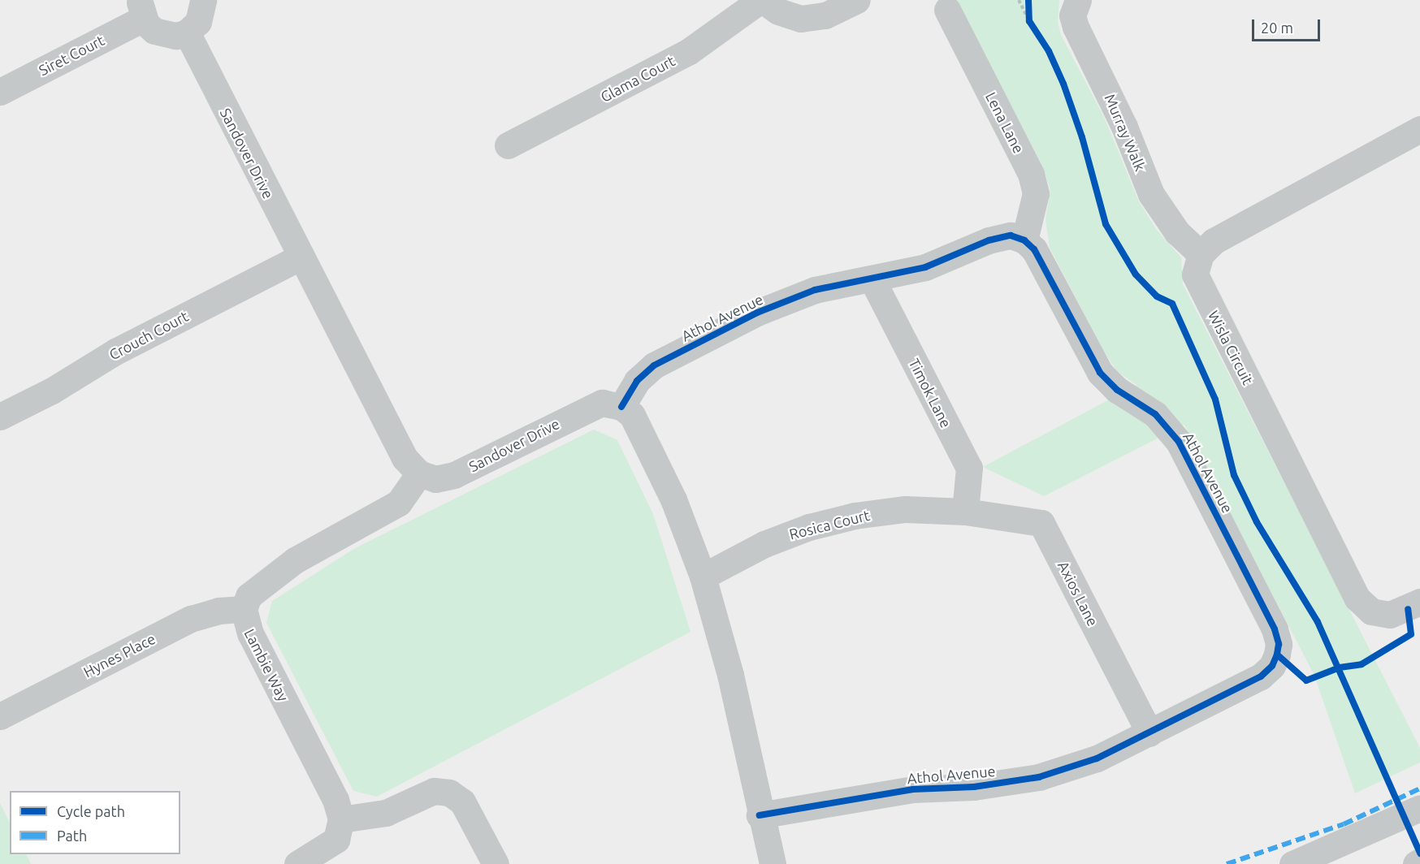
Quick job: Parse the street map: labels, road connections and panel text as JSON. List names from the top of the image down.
{
  "streets": {
    "street": [
      "Siret Court",
      "Glama Court",
      "Lena Lane",
      "Murray Walk",
      "Sandover Drive",
      "Athol Avenue",
      "Crouch Court",
      "Wisla Circuit",
      "Timok Lane",
      "Rosica Court",
      "Axios Lane",
      "Hynes Place",
      "Lambie Way"
    ]
  },
  "crossings": [
    ["Lena Lane", "Athol Avenue"],
    ["Murray Walk", "Wisla Circuit"],
    ["Sandover Drive", "Athol Avenue"],
    ["Sandover Drive", "Crouch Court"],
    ["Sandover Drive", "Lambie Way"],
    ["Athol Avenue", "Timok Lane"],
    ["Athol Avenue", "Axios Lane"],
    ["Timok Lane", "Rosica Court"],
    ["Timok Lane", "Axios Lane"],
    ["Rosica Court", "Axios Lane"],
    ["Hynes Place", "Lambie Way"]
  ],
  "legend": ["Cycle path", "Path"],
  "scale_bar": "20 m"
}
